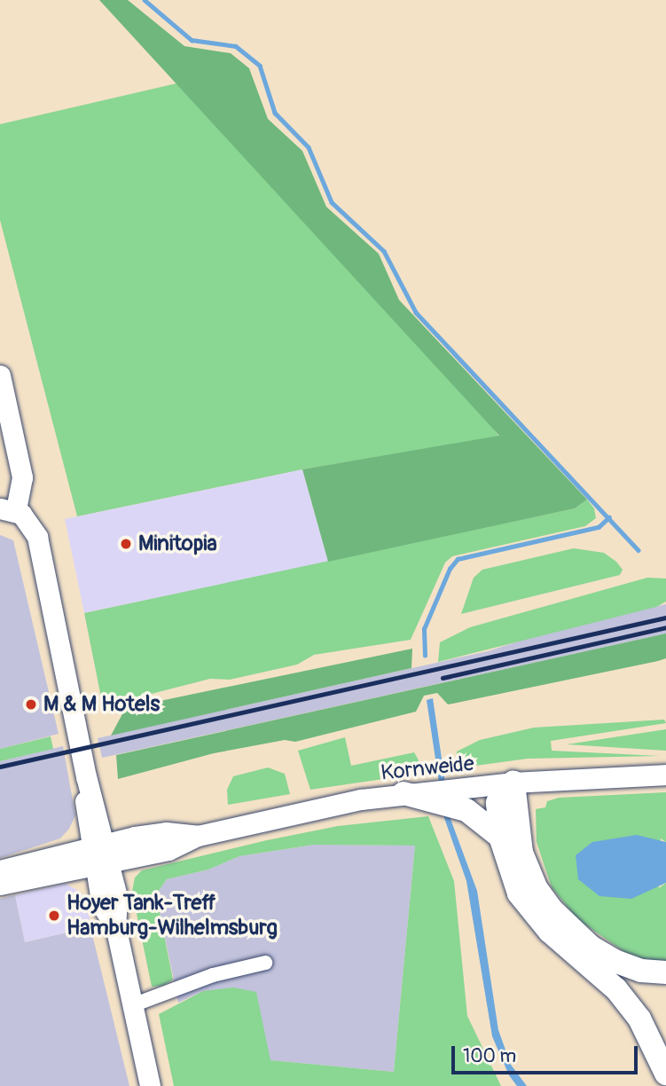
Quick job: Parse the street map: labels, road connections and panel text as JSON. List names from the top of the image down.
{
  "streets": {
    "main road": ["Kornweide"]
  },
  "places": ["Minitopia", "M & M Hotels", "Hoyer Tank-Treff Hamburg-Wilhelmsburg"],
  "scale_bar": "100 m"
}
